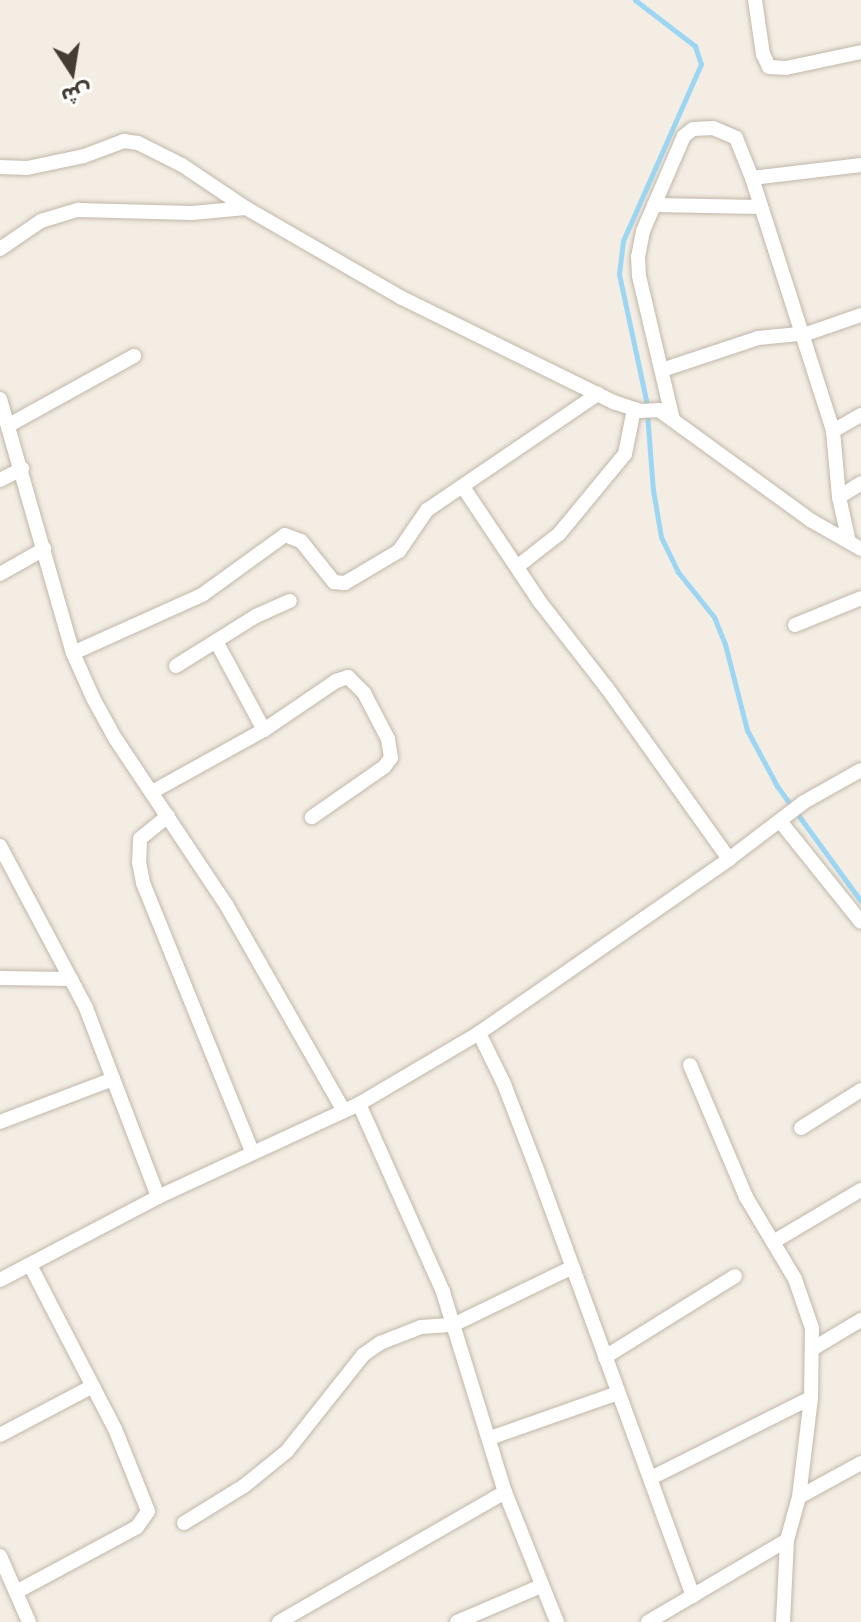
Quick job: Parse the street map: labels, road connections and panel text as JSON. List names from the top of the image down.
{
  "north": "bottom"
}
